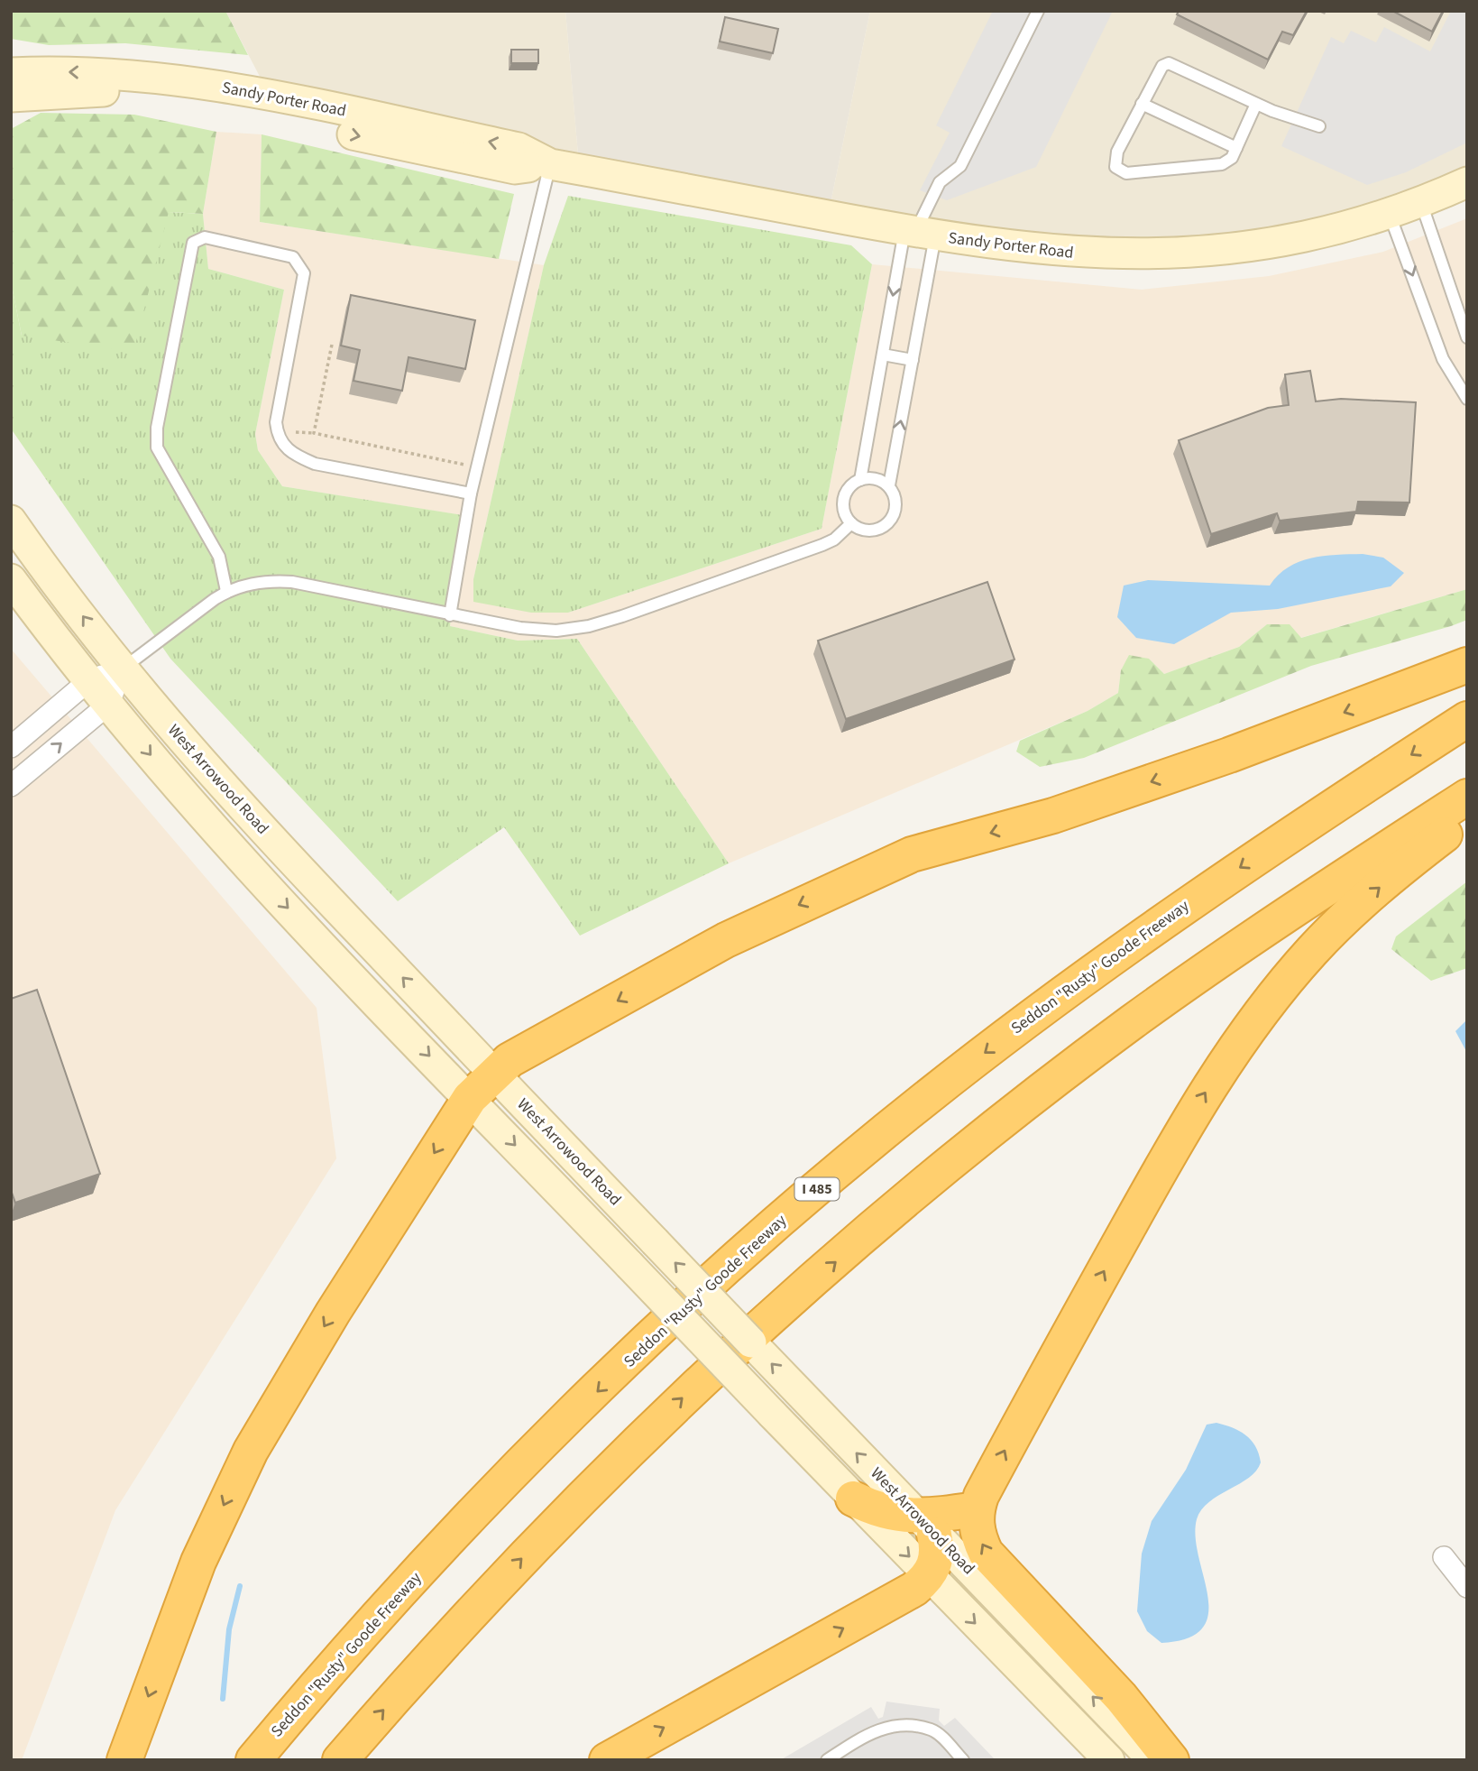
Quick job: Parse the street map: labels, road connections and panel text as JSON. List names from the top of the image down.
{
  "streets": {
    "highway": ["Seddon \"Rusty\" Goode Freeway", "I 485"],
    "main road": ["Sandy Porter Road", "West Arrowood Road"]
  }
}
